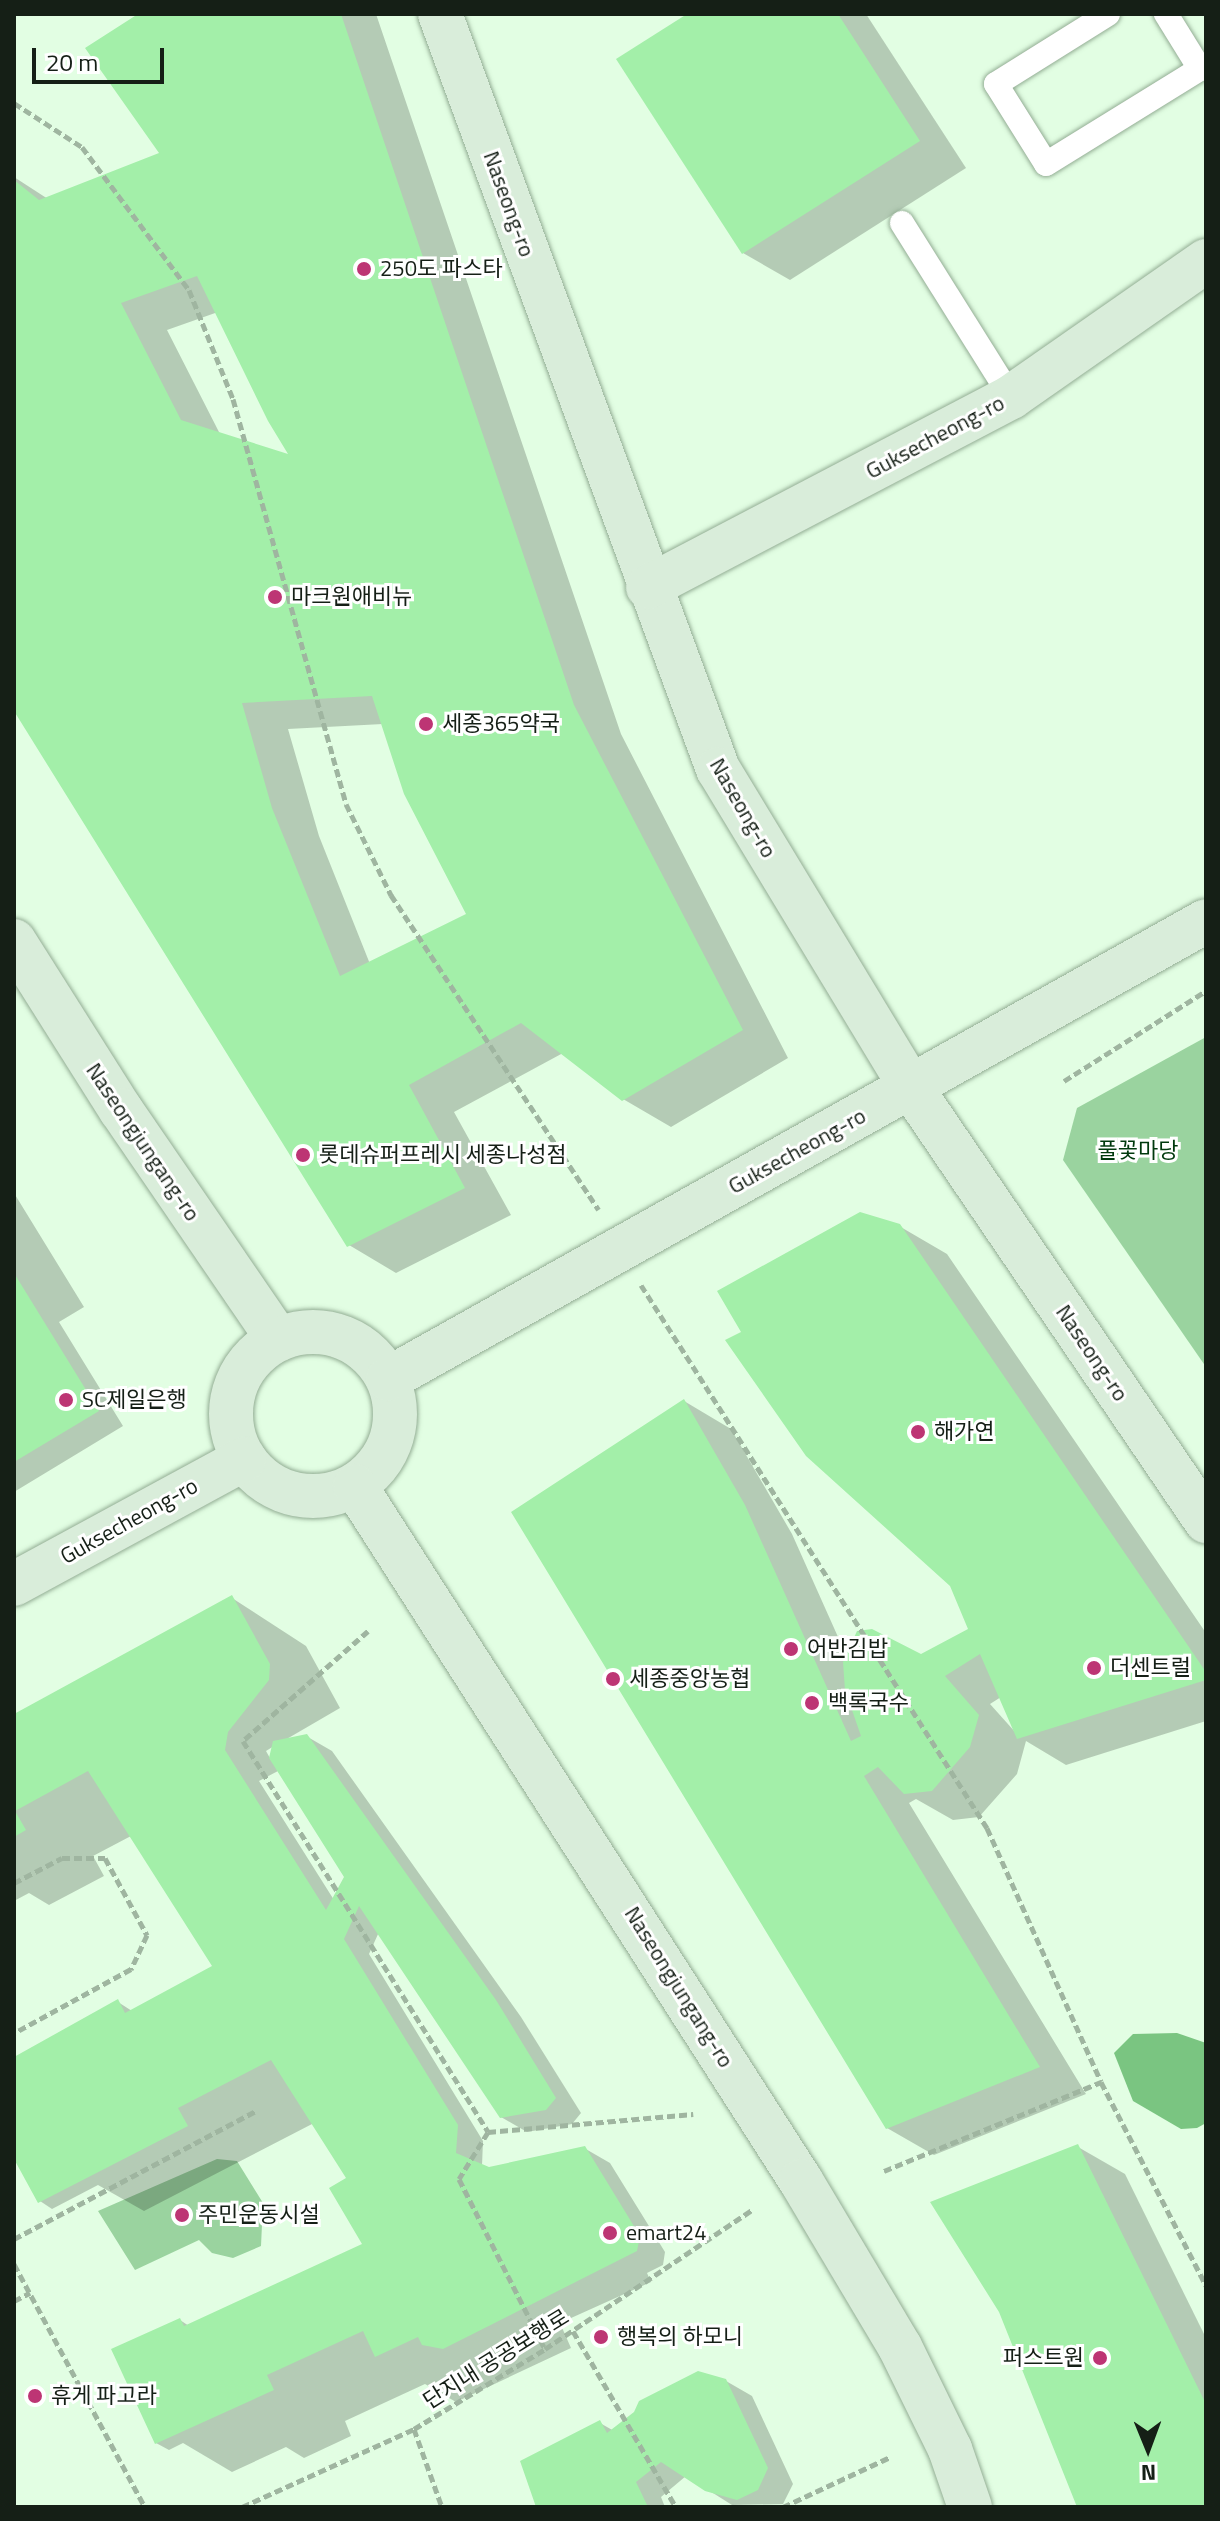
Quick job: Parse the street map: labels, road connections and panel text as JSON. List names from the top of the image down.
{
  "streets": {
    "street": ["Naseong-ro", "Guksecheong-ro", "Naseongjungang-ro"],
    "path": ["단지내 공공보행로"]
  },
  "crossings": [
    ["Naseong-ro", "Guksecheong-ro"],
    ["Guksecheong-ro", "Naseongjungang-ro"]
  ],
  "parks": ["풀꽃마당"],
  "places": [
    "250도 파스타",
    "마크원애비뉴",
    "세종365약국",
    "롯데슈퍼프레시 세종나성점",
    "SC제일은행",
    "해가연",
    "어반김밥",
    "더센트럴",
    "세종중앙농협",
    "백록국수",
    "주민운동시설",
    "emart24",
    "행복의 하모니",
    "퍼스트원",
    "휴게 파고라"
  ],
  "scale_bar": "20 m",
  "north": "bottom"
}
